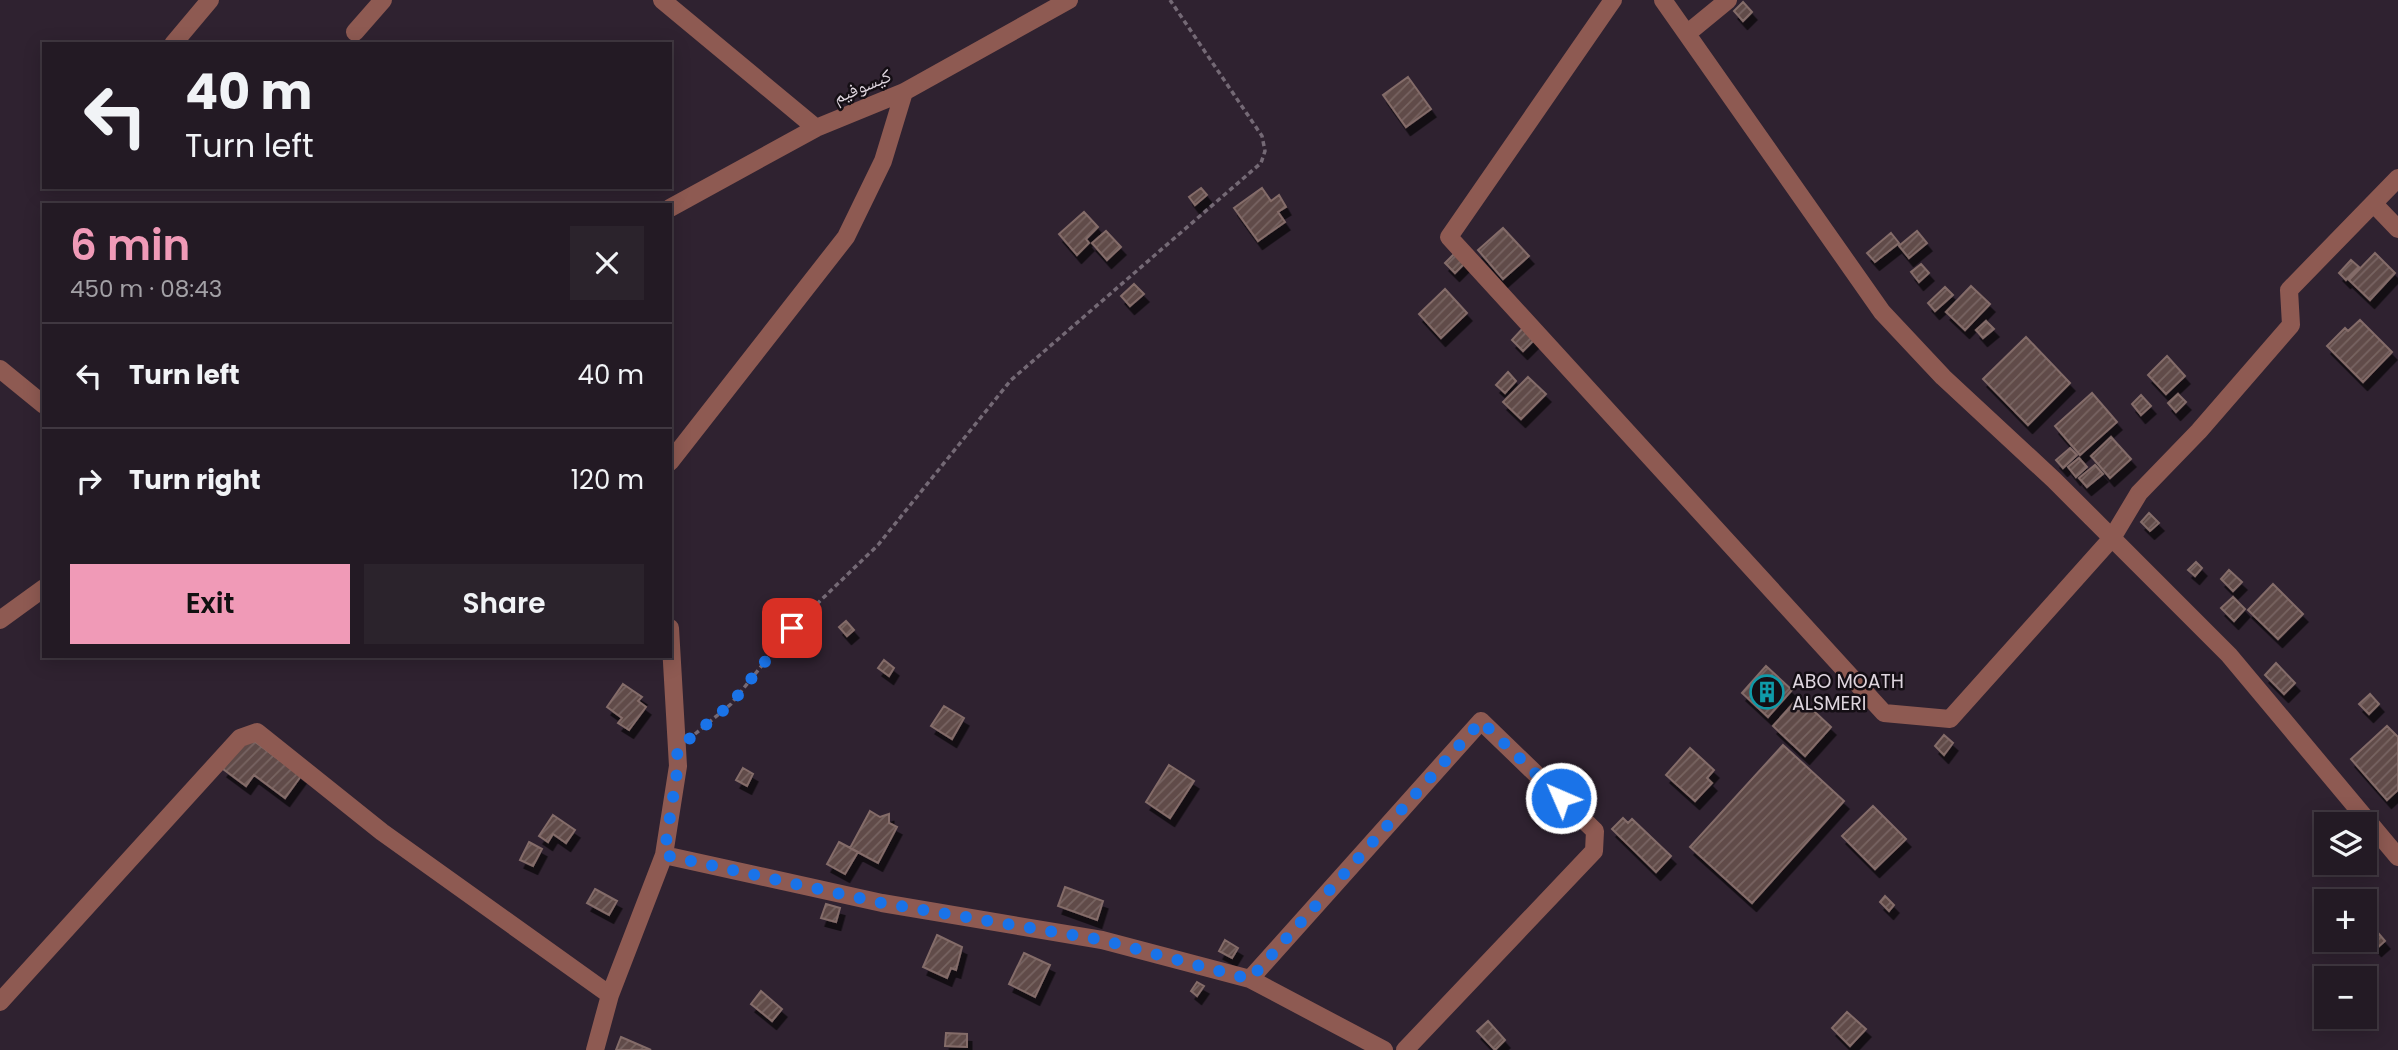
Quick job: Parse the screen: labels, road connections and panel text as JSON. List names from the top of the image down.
{
  "streets": {
    "street": ["كيسوفيم"]
  },
  "places": {
    "building": ["ABO MOATH ALSMERI"]
  },
  "page": {
    "turn": ["40 m", "Turn left"],
    "heading": ["6 min", "450 m · 08:43"],
    "list": [
      {
        "name": "Turn left",
        "value": "40 m"
      },
      {
        "name": "Turn right",
        "value": "120 m"
      }
    ],
    "buttons": ["Exit", "Share"],
    "map_buttons": ["+", "−"]
  }
}
